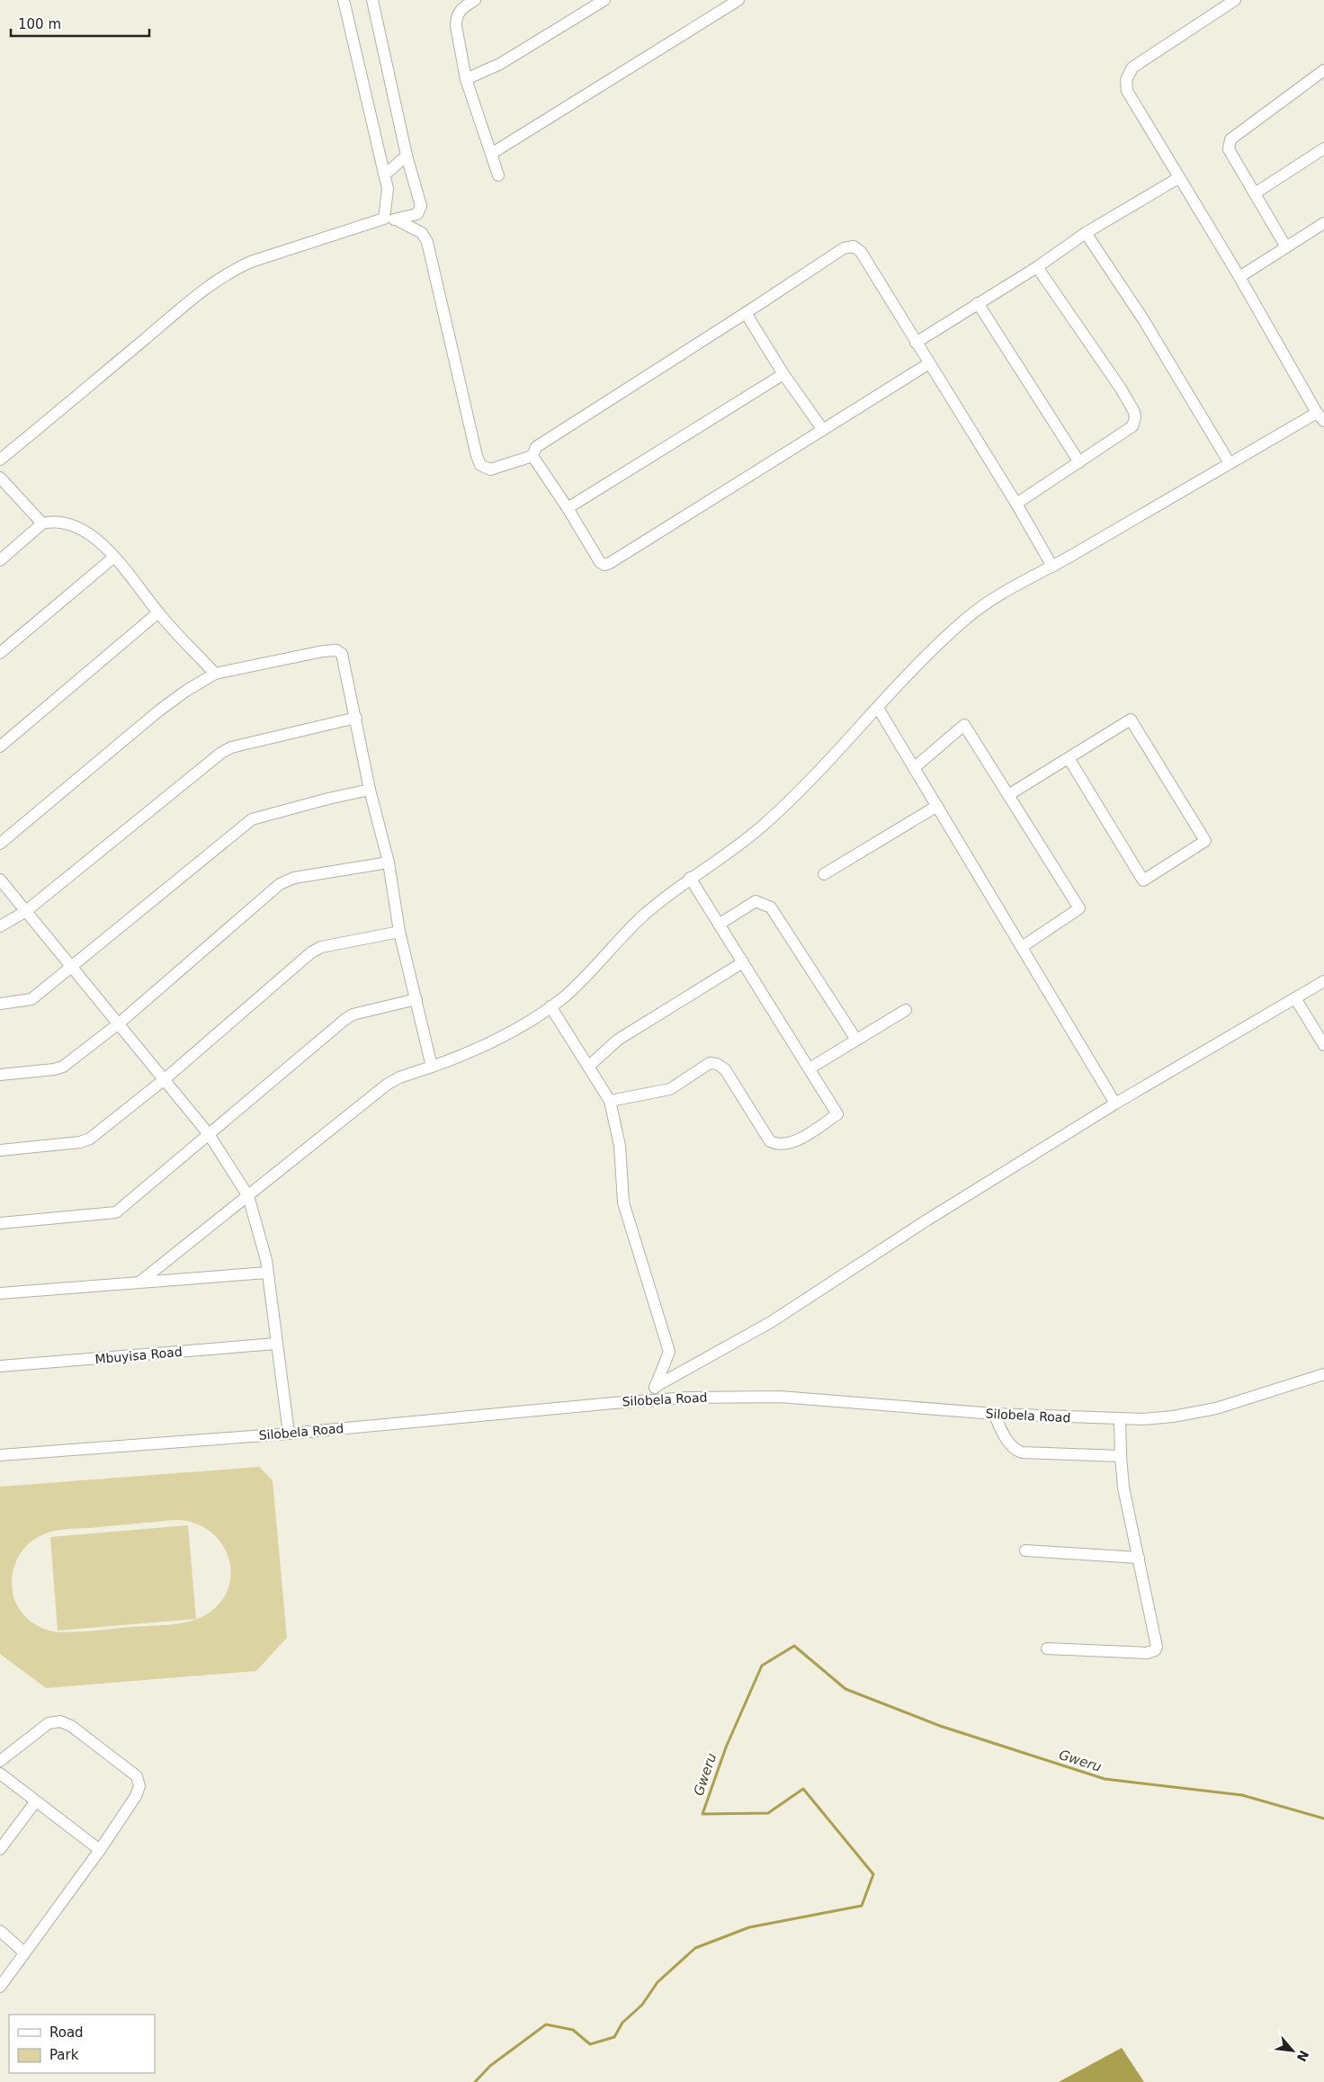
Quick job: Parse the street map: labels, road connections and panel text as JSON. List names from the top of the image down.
{
  "streets": {
    "street": ["Mbuyisa Road", "Silobela Road"]
  },
  "water": ["Gweru"],
  "legend": ["Road", "Park"],
  "scale_bar": "100 m",
  "north": "bottom right"
}
